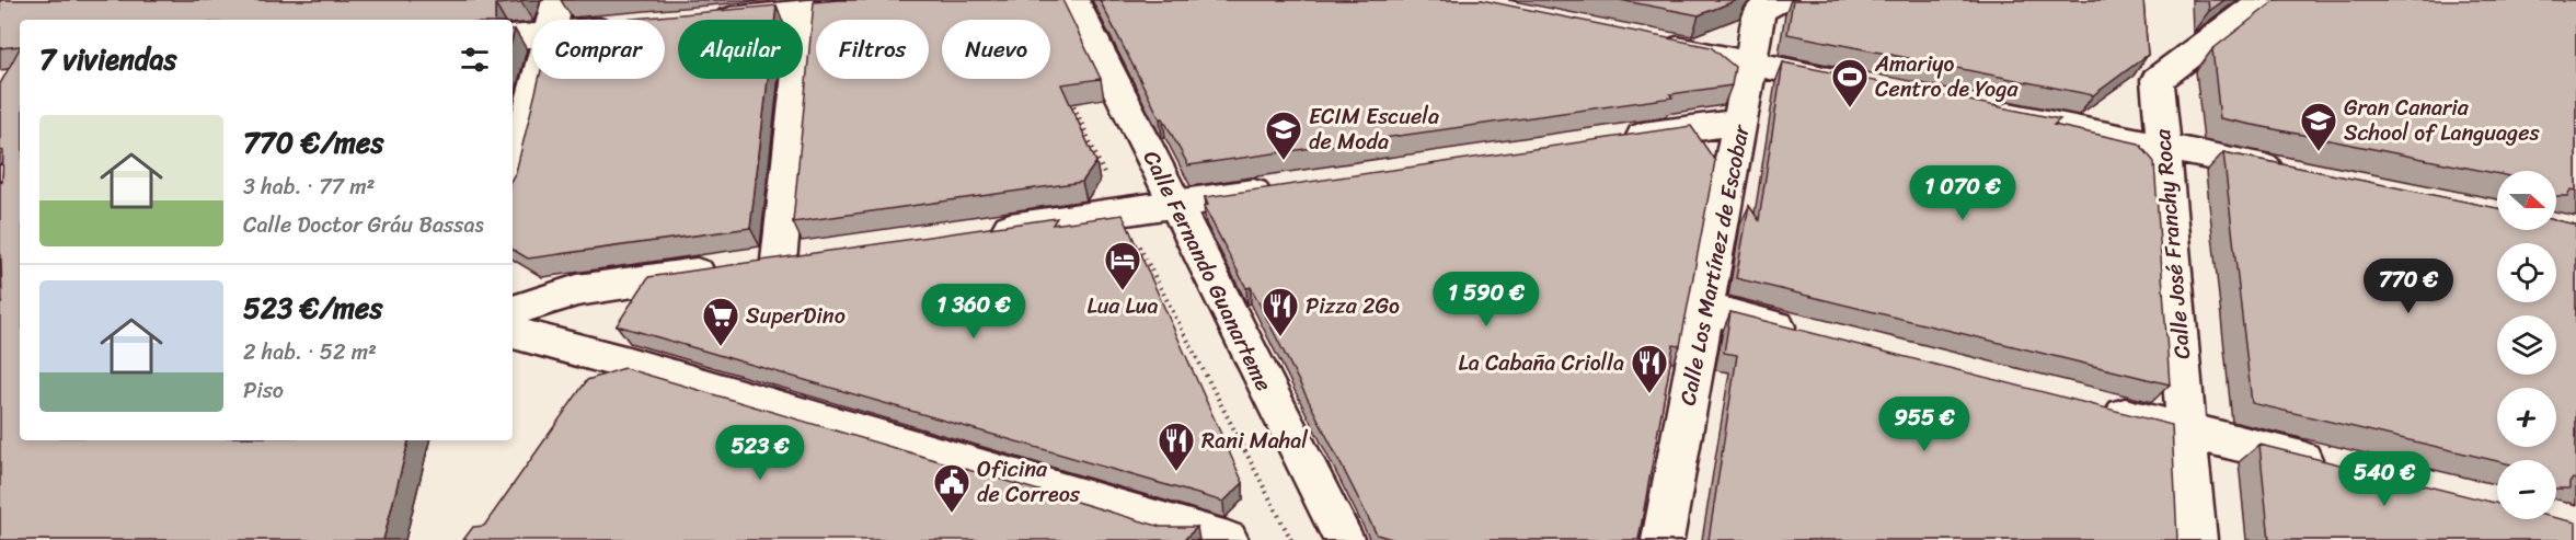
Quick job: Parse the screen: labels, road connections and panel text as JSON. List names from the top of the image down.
{
  "streets": {
    "street": ["Calle José Franchy Roca", "Calle Los Martínez de Escobar", "Calle Fernando Guanarteme"]
  },
  "places": {
    "sports": ["Amariyo Centro de Yoga"],
    "school or university": ["Gran Canaria School of Languages", "ECIM Escuela de Moda"],
    "hotel": ["Lua Lua"],
    "restaurant": ["Pizza 2Go", "La Cabaña Criolla", "Rani Mahal"],
    "supermarket": ["SuperDino"],
    "public building": ["Oficina de Correos"]
  },
  "north": "right",
  "page": {
    "chip": [
      "Comprar",
      "Alquilar",
      "Filtros",
      "Nuevo"
    ],
    "heading": "7 viviendas",
    "list": [
      {
        "name": "770 €/mes",
        "note": "3 hab. · 77 m² · Calle Doctor Gráu Bassas"
      },
      {
        "name": "523 €/mes",
        "note": "2 hab. · 52 m² · Piso"
      }
    ],
    "price": [
      "1 070 €",
      "770 €",
      "1 590 €",
      "1 360 €",
      "955 €",
      "523 €",
      "540 €"
    ],
    "map_buttons": ["+", "−"]
  }
}
